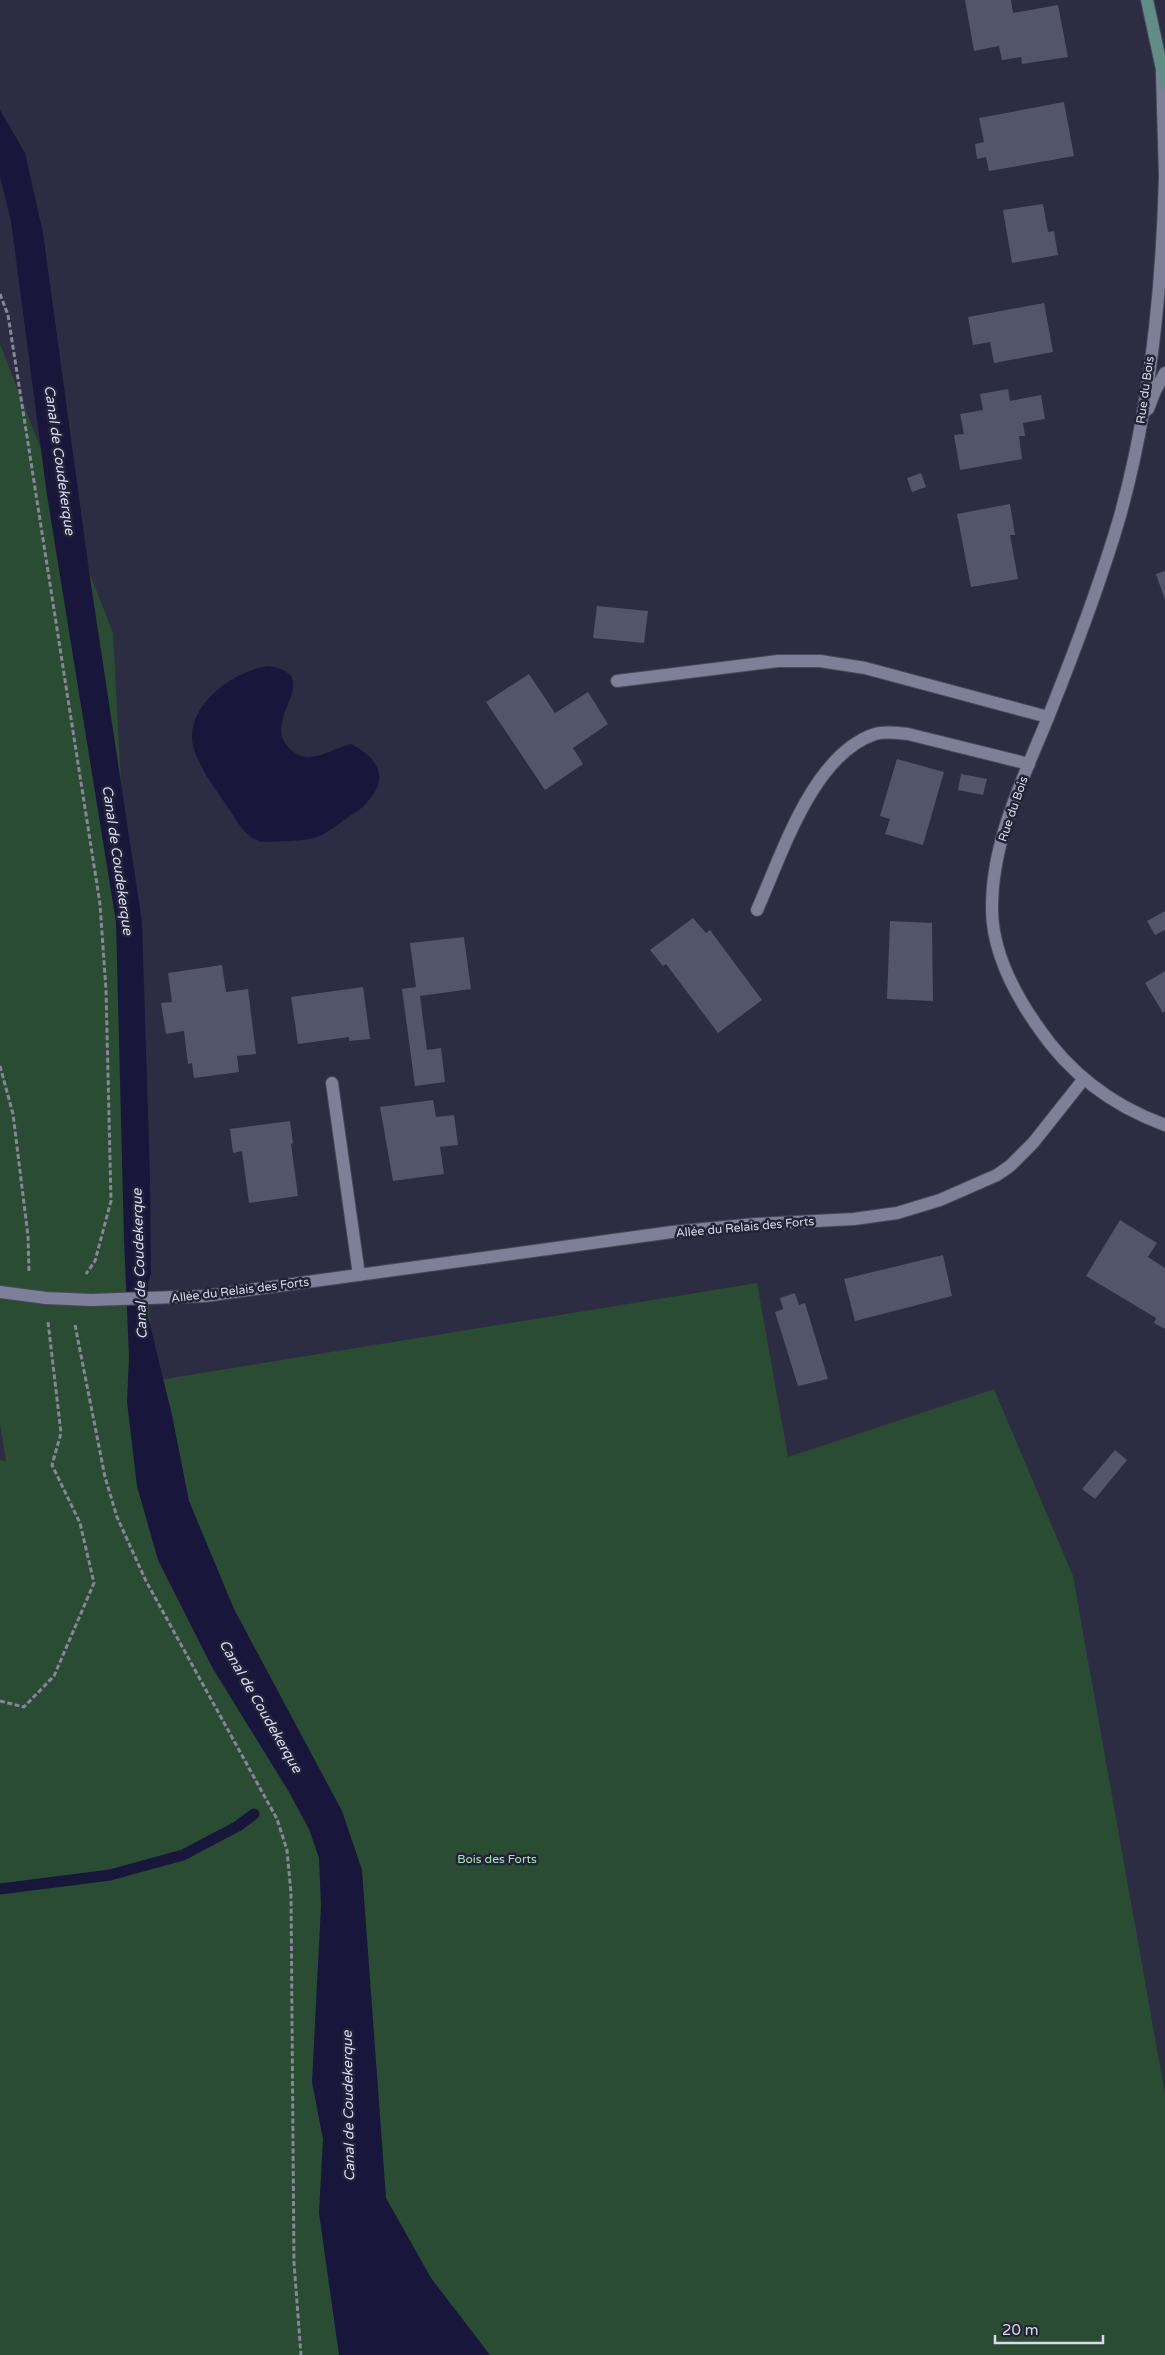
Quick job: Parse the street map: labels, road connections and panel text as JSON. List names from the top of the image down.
{
  "streets": {
    "street": ["Rue du Bois", "Allée du Relais des Forts"]
  },
  "crossings": [
    ["Rue du Bois", "Allée du Relais des Forts"]
  ],
  "water": ["Canal de Coudekerque"],
  "parks": ["Bois des Forts"],
  "scale_bar": "20 m"
}
